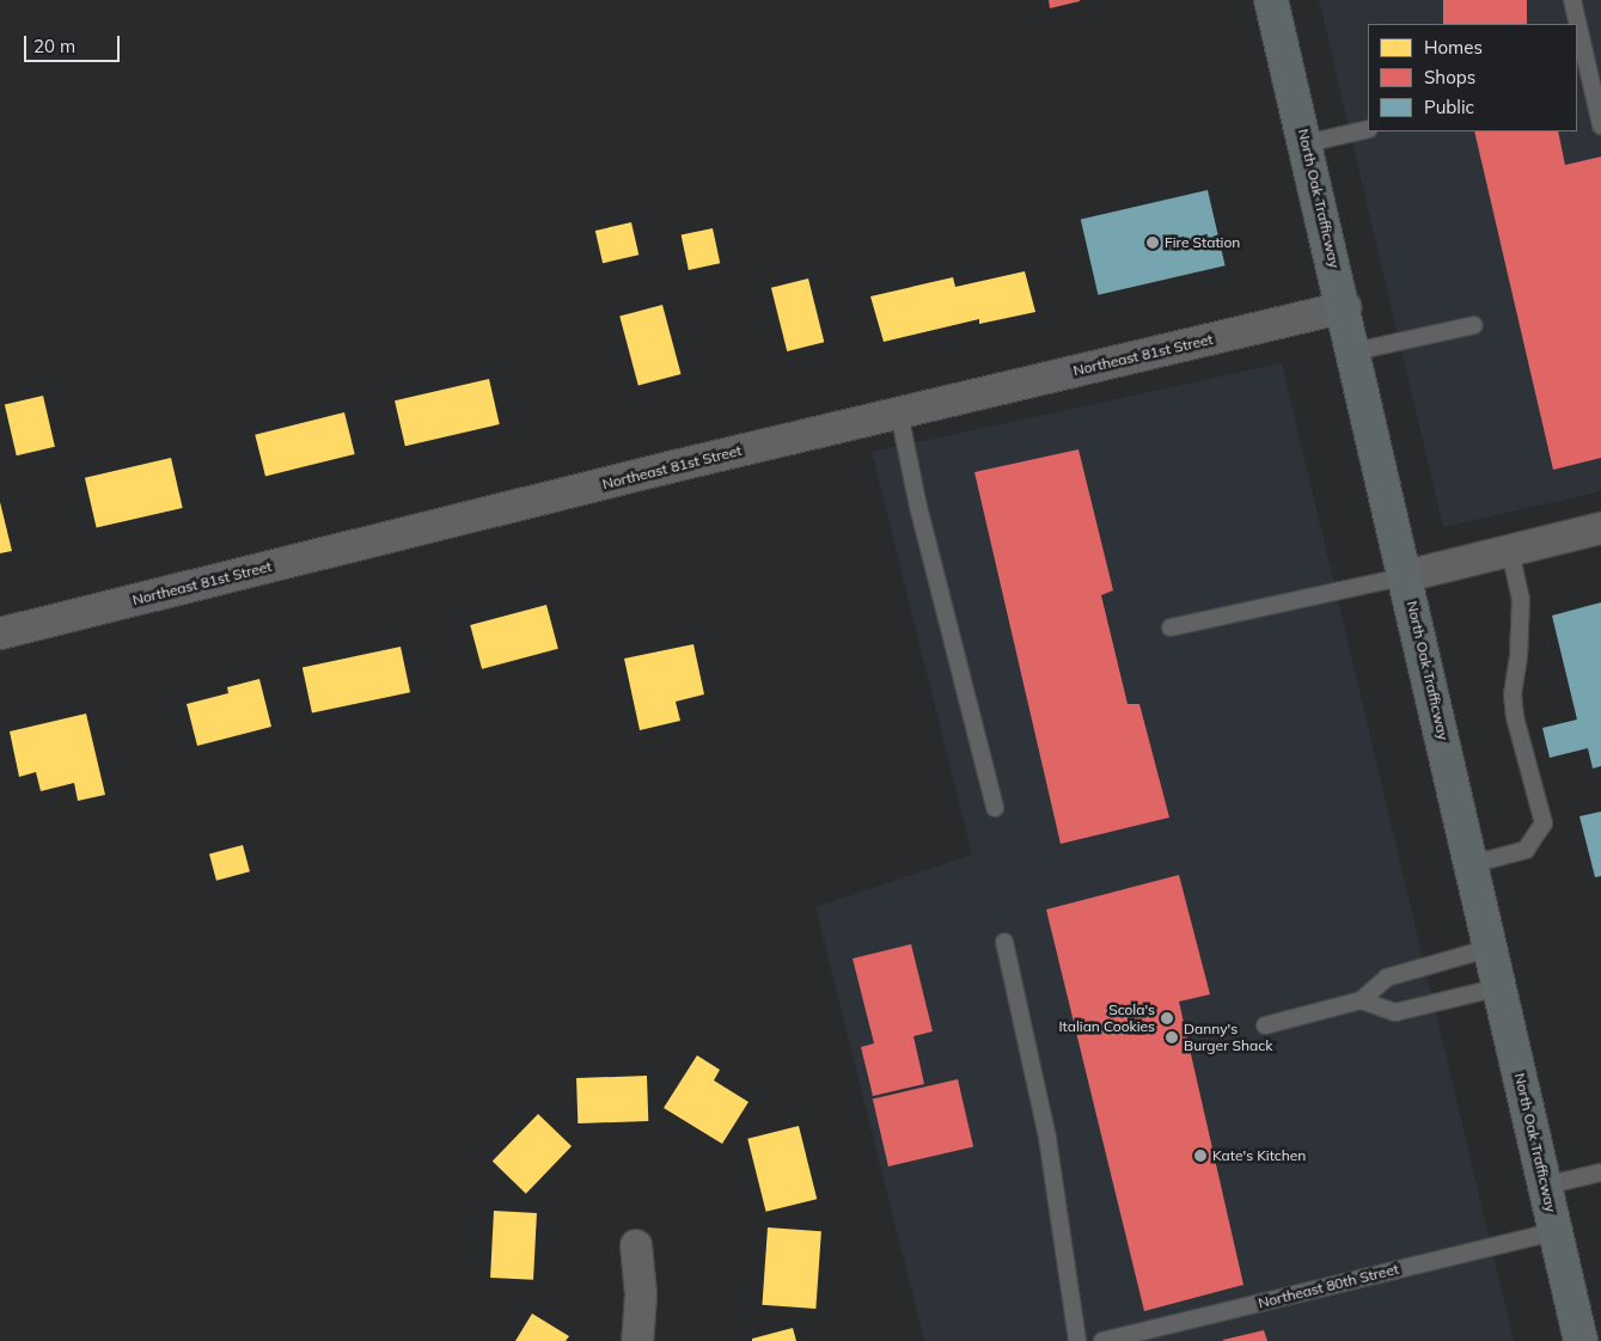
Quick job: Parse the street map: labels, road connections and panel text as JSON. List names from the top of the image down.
{
  "streets": {
    "main road": ["North Oak Trafficway"],
    "street": ["Northeast 81st Street"],
    "lane": ["Northeast 80th Street"]
  },
  "crossings": [
    ["North Oak Trafficway", "Northeast 81st Street"],
    ["North Oak Trafficway", "Northeast 80th Street"]
  ],
  "places": [
    "Fire Station",
    "Scola's Italian Cookies",
    "Danny's Burger Shack",
    "Kate's Kitchen"
  ],
  "legend": ["Homes", "Shops", "Public"],
  "scale_bar": "20 m"
}
